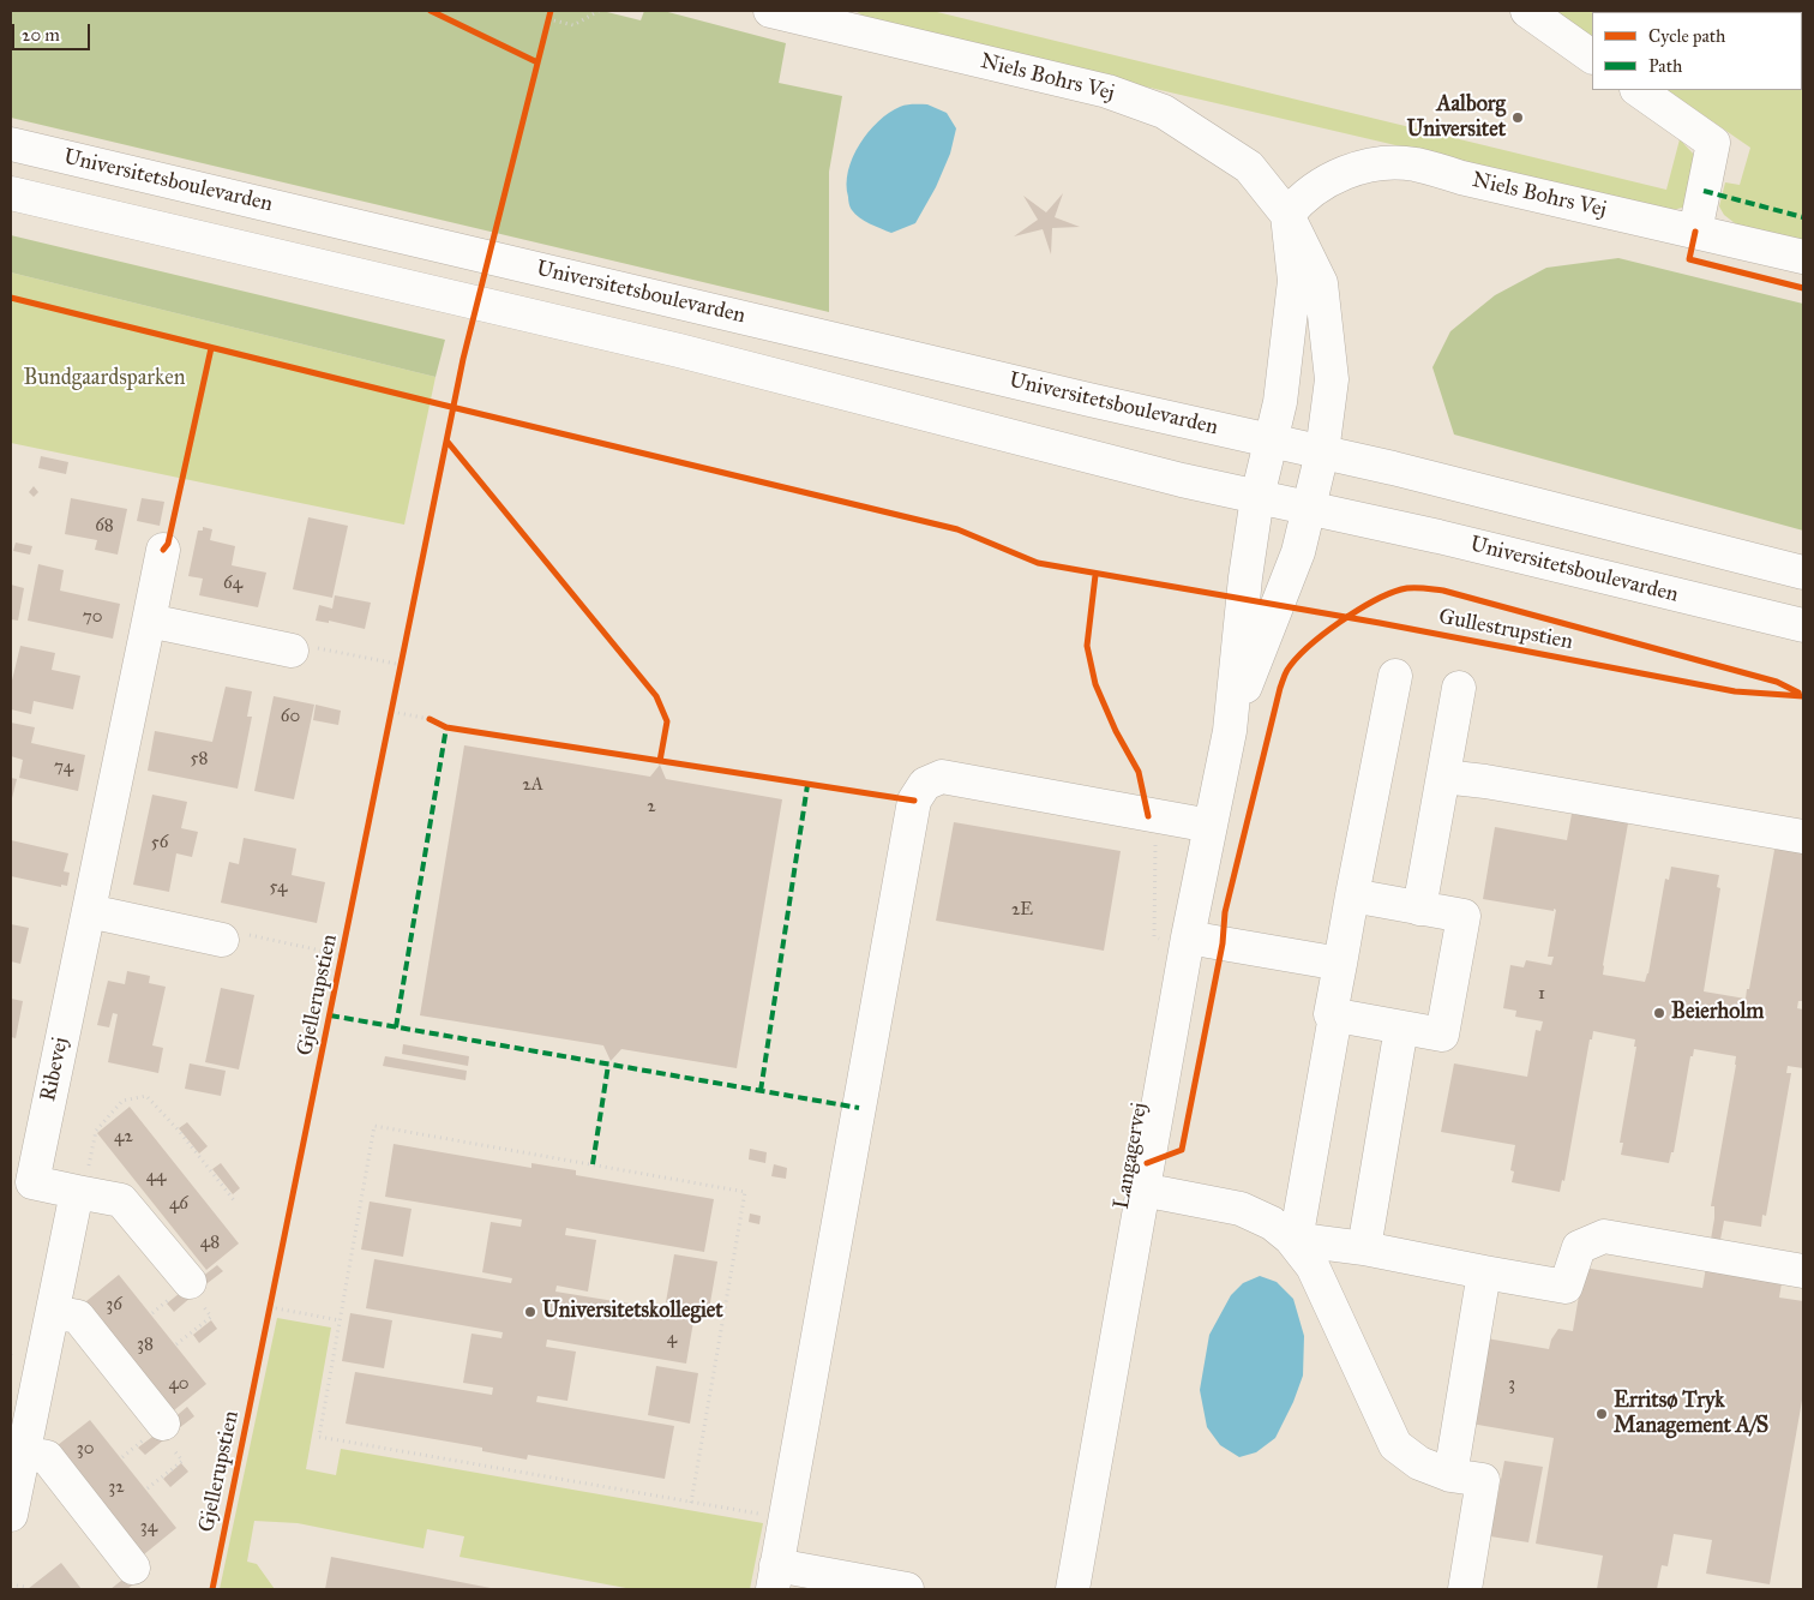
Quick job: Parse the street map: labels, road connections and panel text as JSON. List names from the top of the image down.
{
  "streets": {
    "street": [
      "Niels Bohrs Vej",
      "Universitetsboulevarden",
      "Ribevej",
      "Langagervej"
    ],
    "cycle path": ["Gullestrupstien", "Gjellerupstien"]
  },
  "crossings": [
    ["Niels Bohrs Vej", "Universitetsboulevarden"],
    ["Niels Bohrs Vej", "Langagervej"],
    ["Universitetsboulevarden", "Langagervej"]
  ],
  "parks": ["Bundgaardsparken"],
  "places": [
    "Aalborg Universitet",
    "Beierholm",
    "Universitetskollegiet",
    "Erritsø Tryk Management A/S"
  ],
  "house_numbers": [
    "68",
    "64",
    "70",
    "60",
    "58",
    "74",
    "2A",
    "2",
    "56",
    "54",
    "2E",
    "1",
    "42",
    "44",
    "46",
    "48",
    "36",
    "4",
    "38",
    "40",
    "3",
    "30",
    "32",
    "34"
  ],
  "legend": ["Cycle path", "Path"],
  "scale_bar": "20 m"
}
